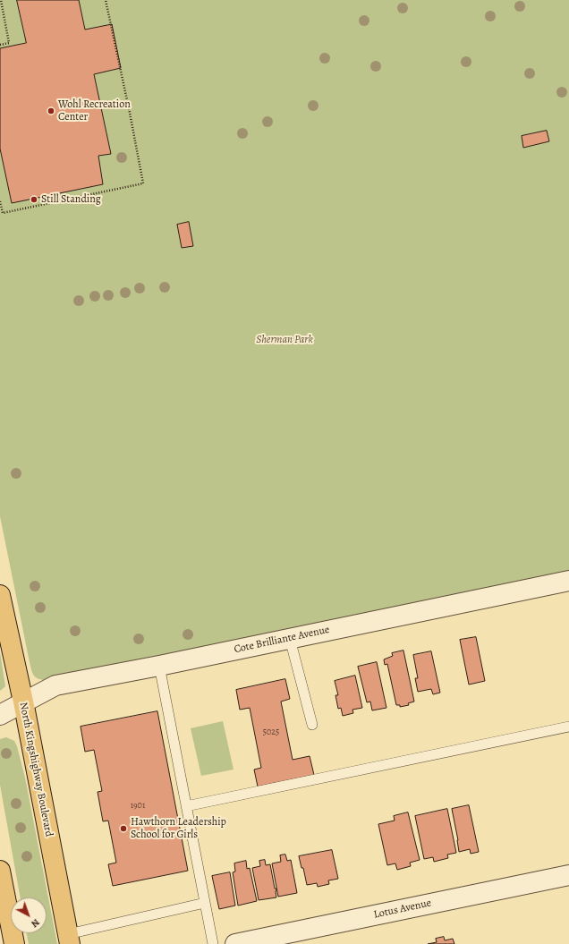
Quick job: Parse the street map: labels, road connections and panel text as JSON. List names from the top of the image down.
{
  "streets": {
    "main road": ["North Kingshighway Boulevard"],
    "street": ["Cote Brilliante Avenue", "Lotus Avenue"]
  },
  "crossings": [
    ["Cote Brilliante Avenue", "North Kingshighway Boulevard"]
  ],
  "parks": ["Sherman Park"],
  "places": ["Wohl Recreation Center", "Still Standing", "Hawthorn Leadership School for Girls"],
  "house_numbers": ["5025", "1901"],
  "north": "bottom right"
}
